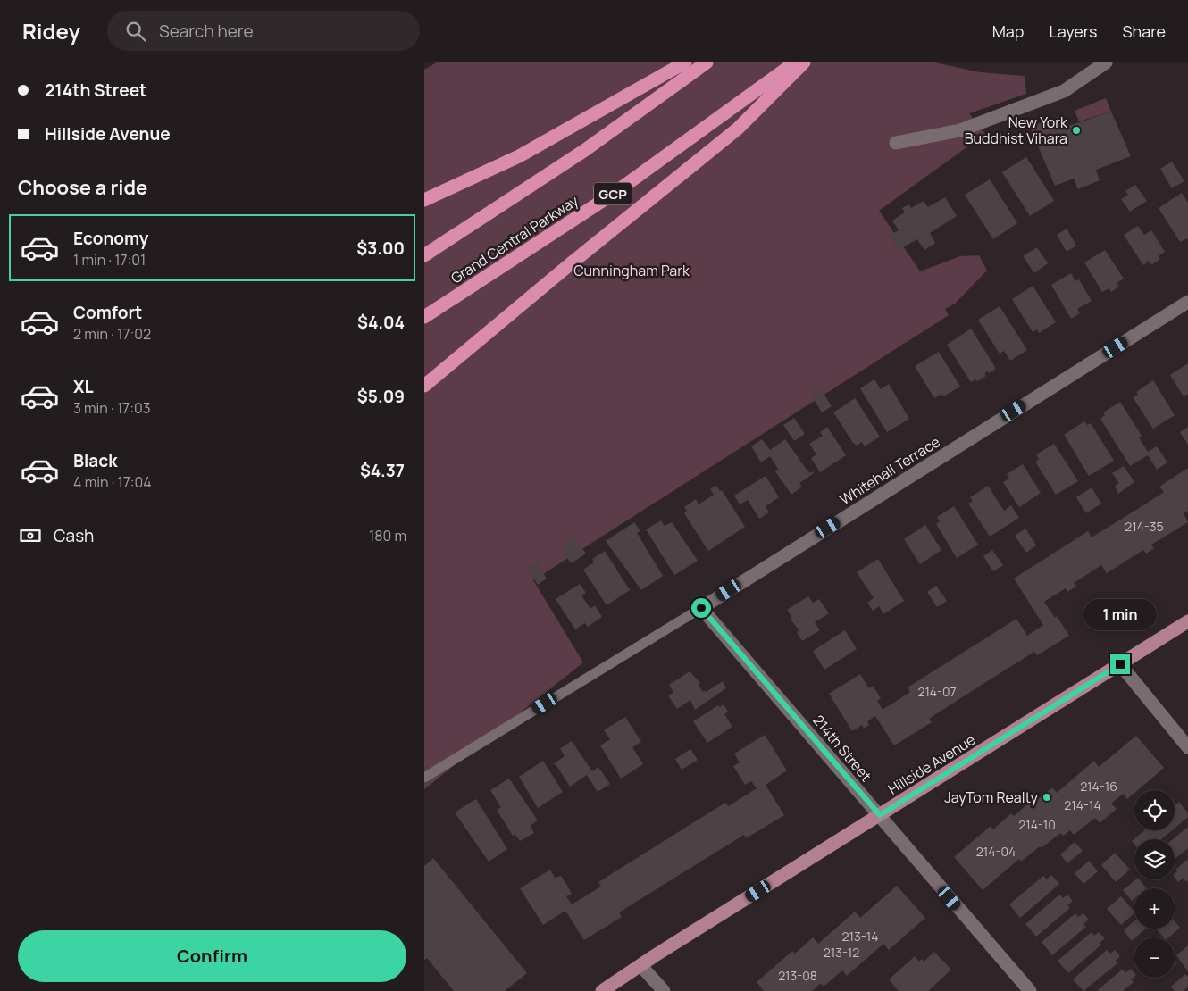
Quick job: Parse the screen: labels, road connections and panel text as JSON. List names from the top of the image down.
{
  "streets": {
    "highway": ["GCP", "Grand Central Parkway"],
    "main road": ["Hillside Avenue"],
    "street": ["Whitehall Terrace", "214th Street"]
  },
  "crossings": [
    ["Whitehall Terrace", "214th Street"],
    ["214th Street", "Hillside Avenue"]
  ],
  "parks": ["Cunningham Park"],
  "places": ["New York Buddhist Vihara", "JayTom Realty"],
  "house_numbers": [
    "214-35",
    "214-07",
    "214-16",
    "214-14",
    "214-10",
    "214-04",
    "213-14",
    "213-12",
    "213-08"
  ],
  "page": {
    "header": "Ridey",
    "search": "Search here",
    "nav": ["Map", "Layers", "Share"],
    "banner": ["214th Street", "Hillside Avenue"],
    "heading": "Choose a ride",
    "list": [
      {
        "name": "Economy",
        "note": "1 min · 17:01",
        "value": "$3.00"
      },
      {
        "name": "Comfort",
        "note": "2 min · 17:02",
        "value": "$4.04"
      },
      {
        "name": "XL",
        "note": "3 min · 17:03",
        "value": "$5.09"
      },
      {
        "name": "Black",
        "note": "4 min · 17:04",
        "value": "$4.37"
      }
    ],
    "pay": ["Cash", "180 m"],
    "bubble": "1 min",
    "map_buttons": ["+", "−"],
    "buttons": "Confirm"
  }
}
